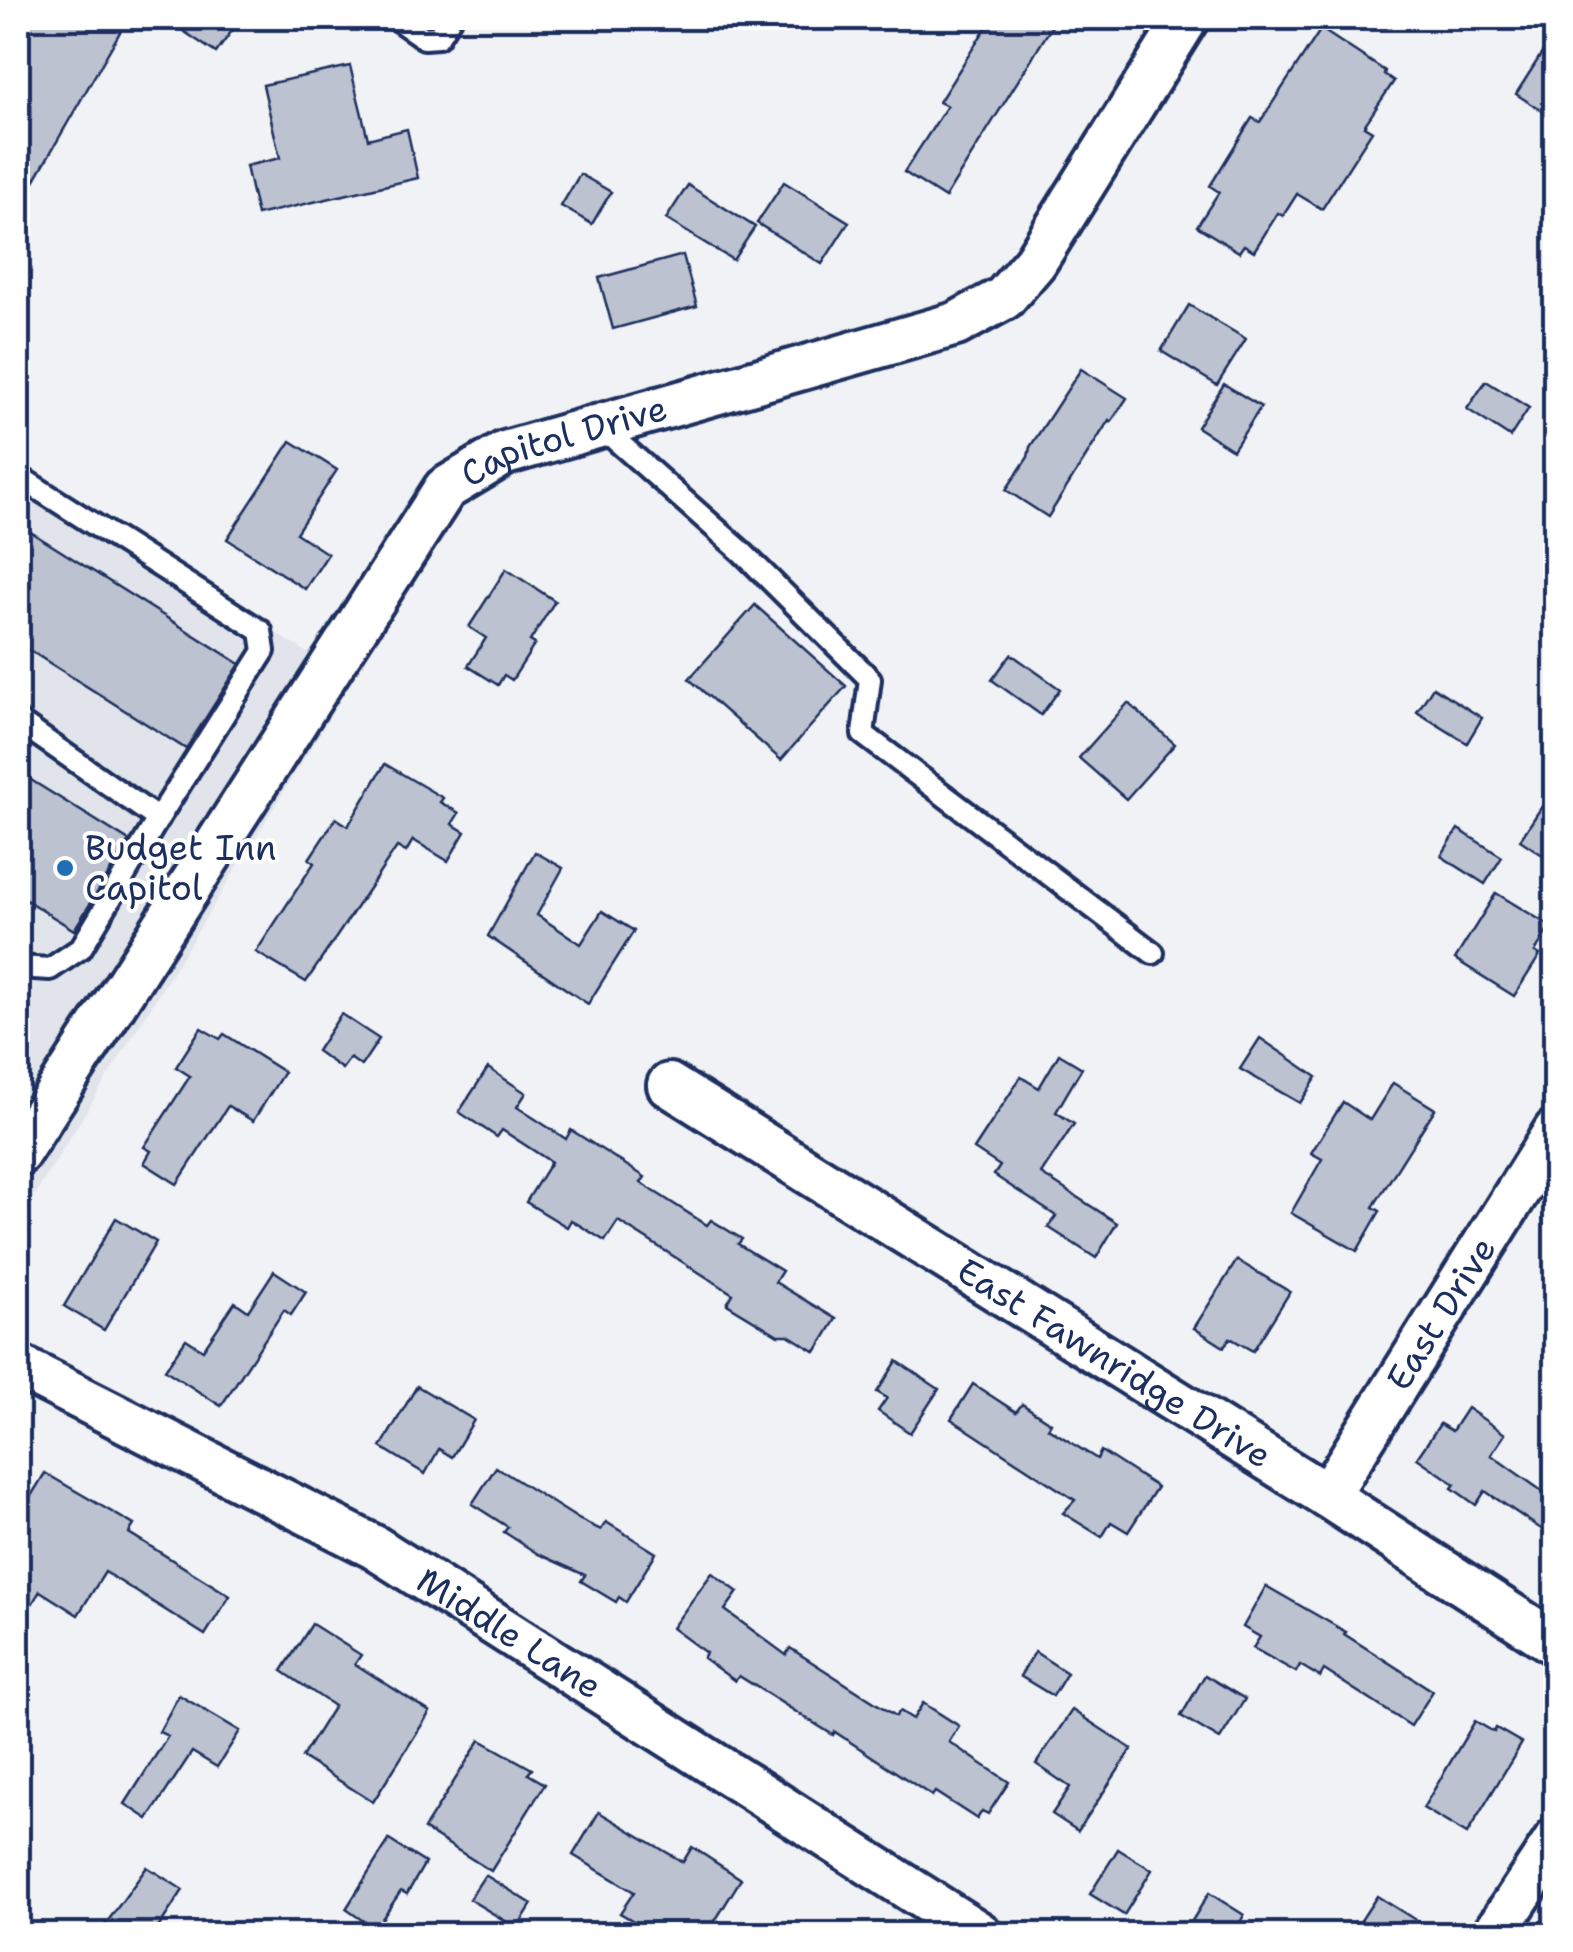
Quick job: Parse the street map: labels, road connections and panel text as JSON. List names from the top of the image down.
{
  "streets": {
    "street": [
      "Capitol Drive",
      "East Drive",
      "East Fawnridge Drive",
      "Middle Lane"
    ]
  },
  "crossings": [
    ["East Drive", "East Fawnridge Drive"]
  ],
  "places": ["Budget Inn Capitol"]
}
